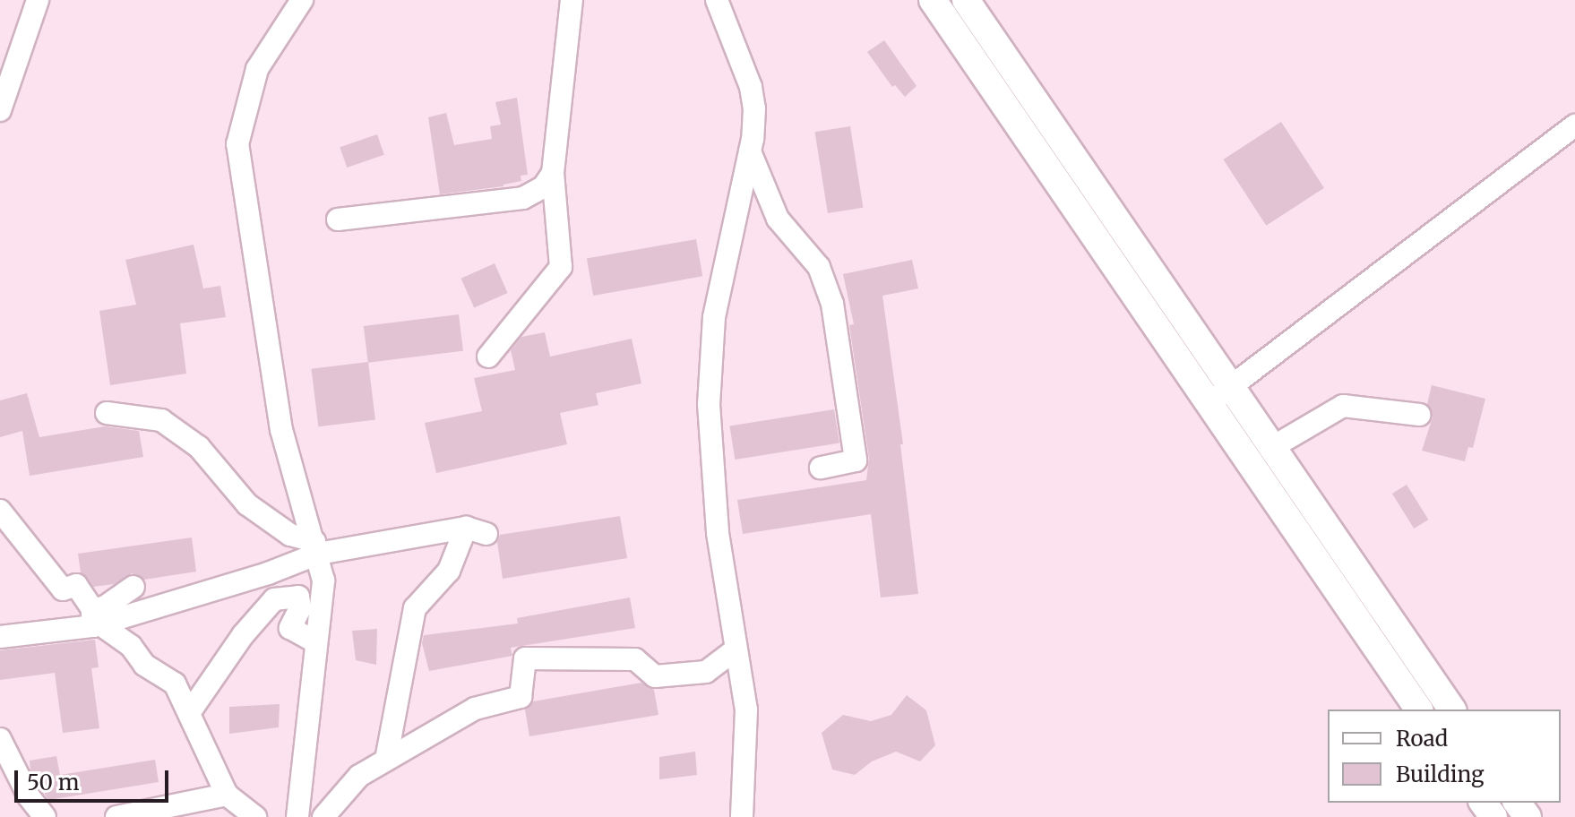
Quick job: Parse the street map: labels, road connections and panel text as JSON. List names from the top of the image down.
{
  "legend": ["Road", "Building"],
  "scale_bar": "50 m"
}
